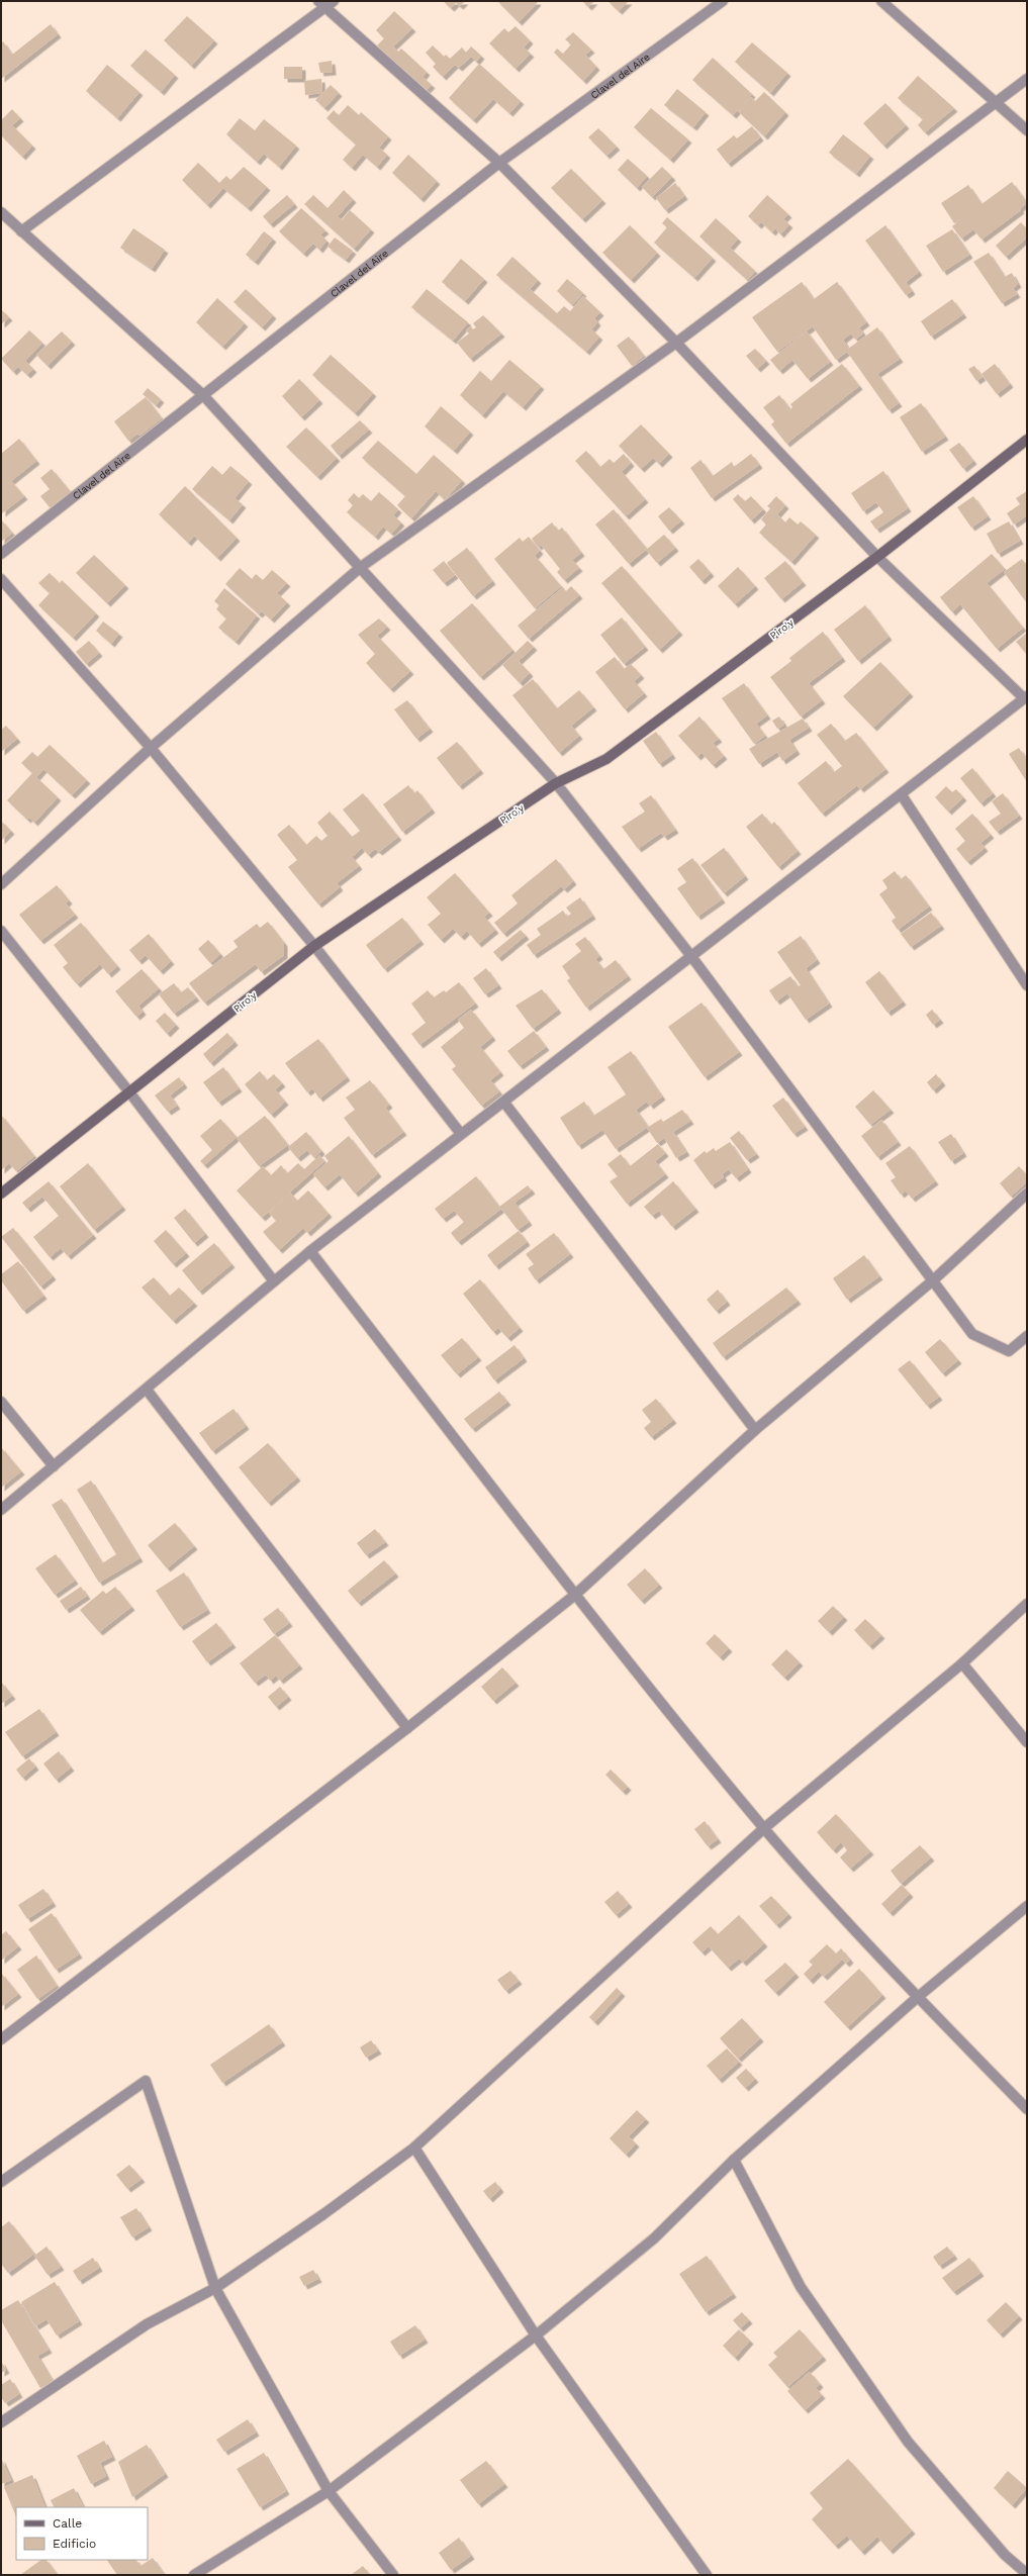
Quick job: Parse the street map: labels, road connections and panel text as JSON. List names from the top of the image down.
{
  "streets": {
    "main road": ["Piro'y"],
    "street": ["Clavel del Aire"]
  },
  "legend": ["Calle", "Edificio"]
}
